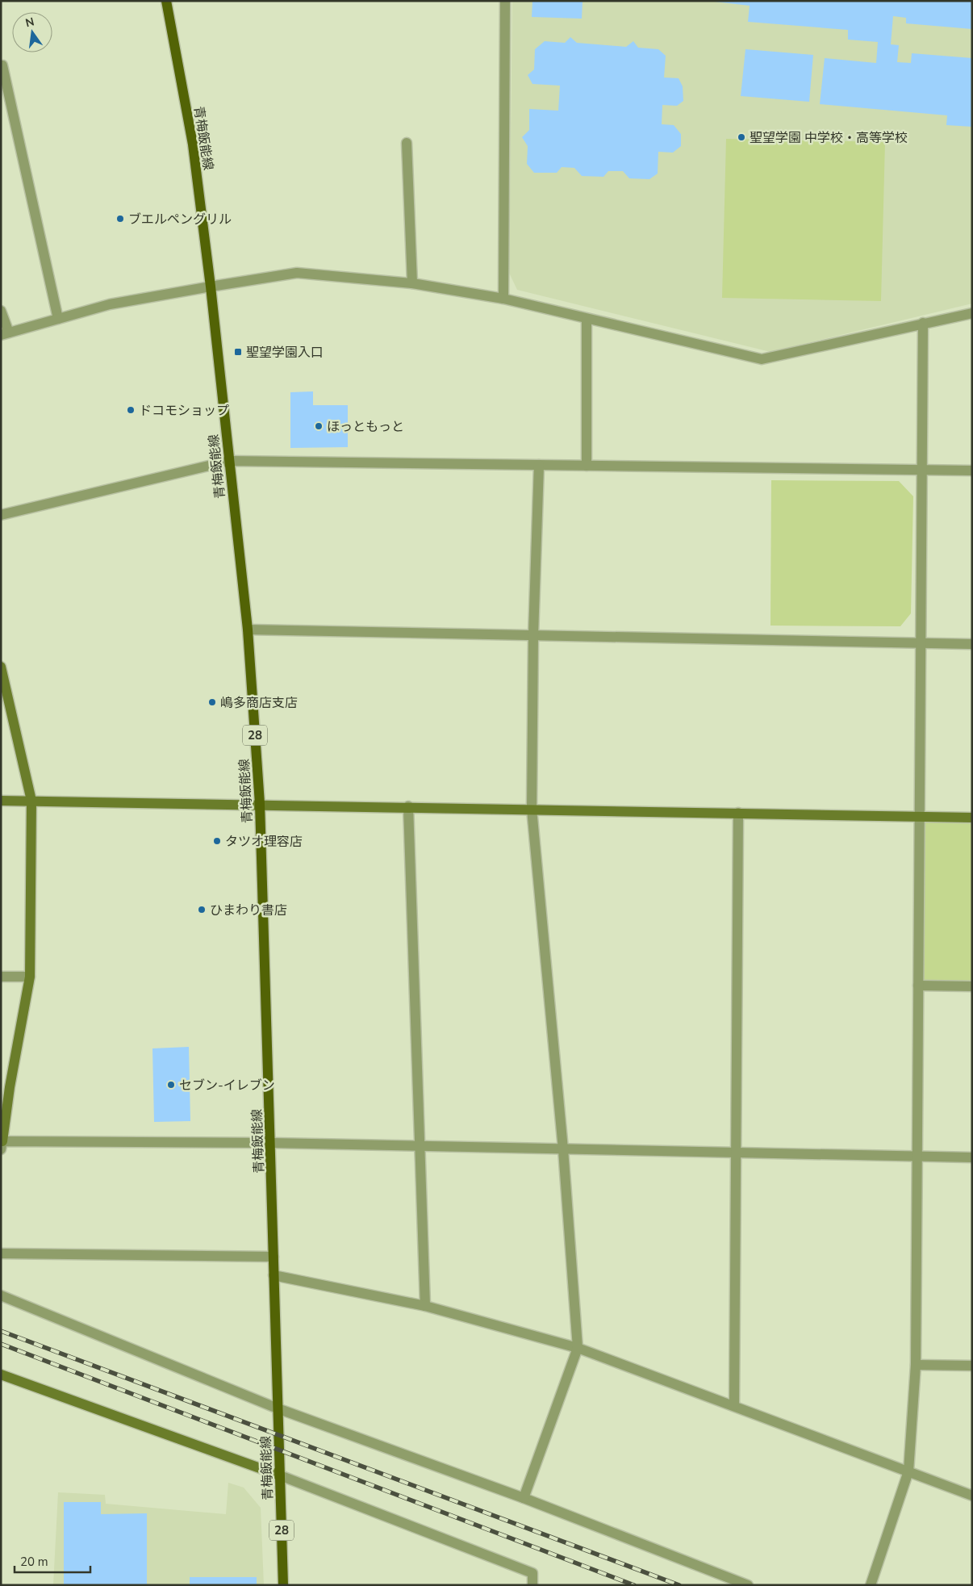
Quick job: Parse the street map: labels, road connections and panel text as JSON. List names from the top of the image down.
{
  "streets": {
    "main road": ["青梅飯能線", "28"]
  },
  "places": {
    "other": [
      "聖望学園 中学校・高等学校",
      "ブエルペングリル",
      "ドコモショップ",
      "ほっともっと",
      "嶋多商店支店",
      "タツオ理容店",
      "ひまわり書店",
      "セブン-イレブン"
    ],
    "transit": ["聖望学園入口"]
  },
  "scale_bar": "20 m",
  "north": "top"
}
